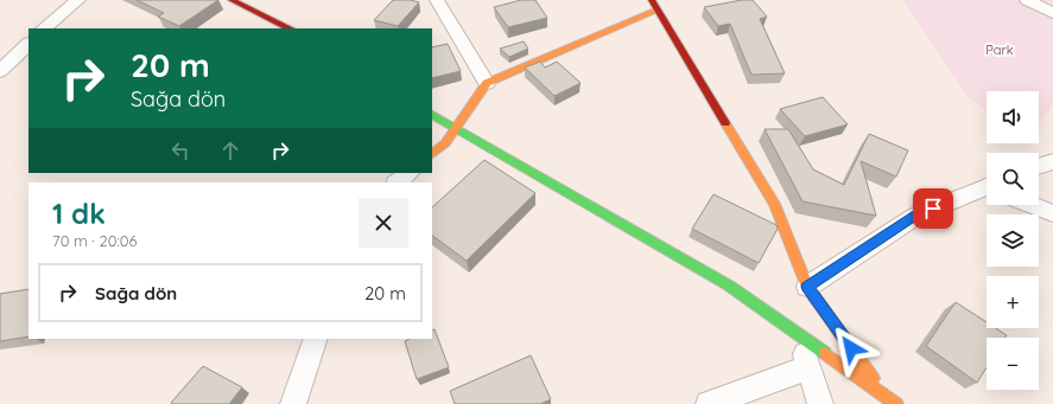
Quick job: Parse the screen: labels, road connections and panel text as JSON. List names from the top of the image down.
{
  "parks": ["Park"],
  "page": {
    "turn": ["20 m", "Sağa dön"],
    "map_buttons": ["+", "−"],
    "heading": ["1 dk", "70 m · 20:06"],
    "list": [
      {
        "name": "Sağa dön",
        "value": "20 m"
      }
    ]
  }
}
